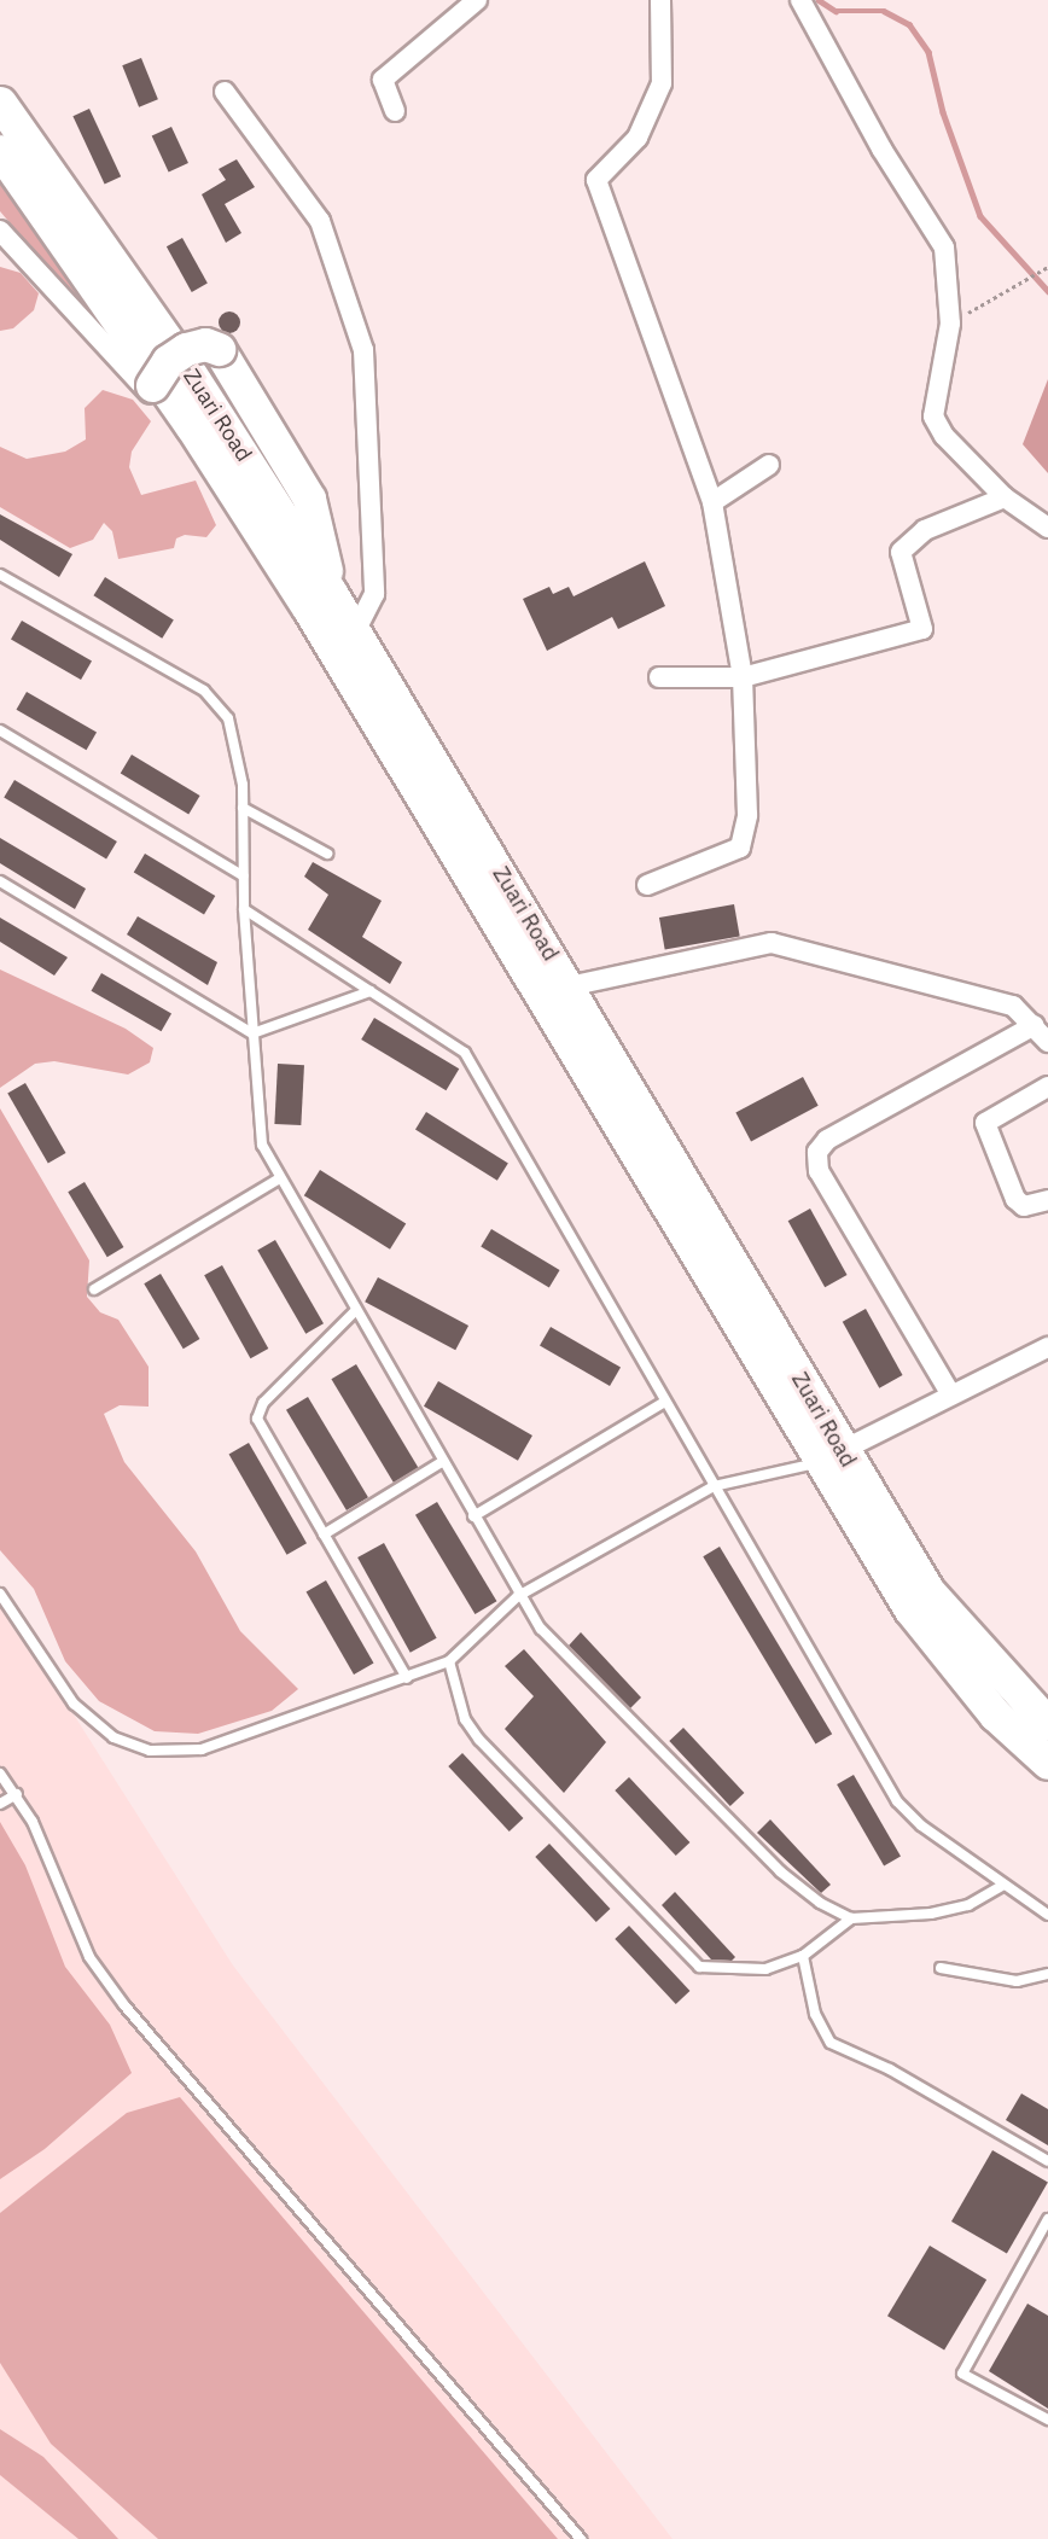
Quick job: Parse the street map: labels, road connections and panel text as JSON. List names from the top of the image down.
{
  "streets": {
    "highway": ["Zuari Road"]
  }
}
